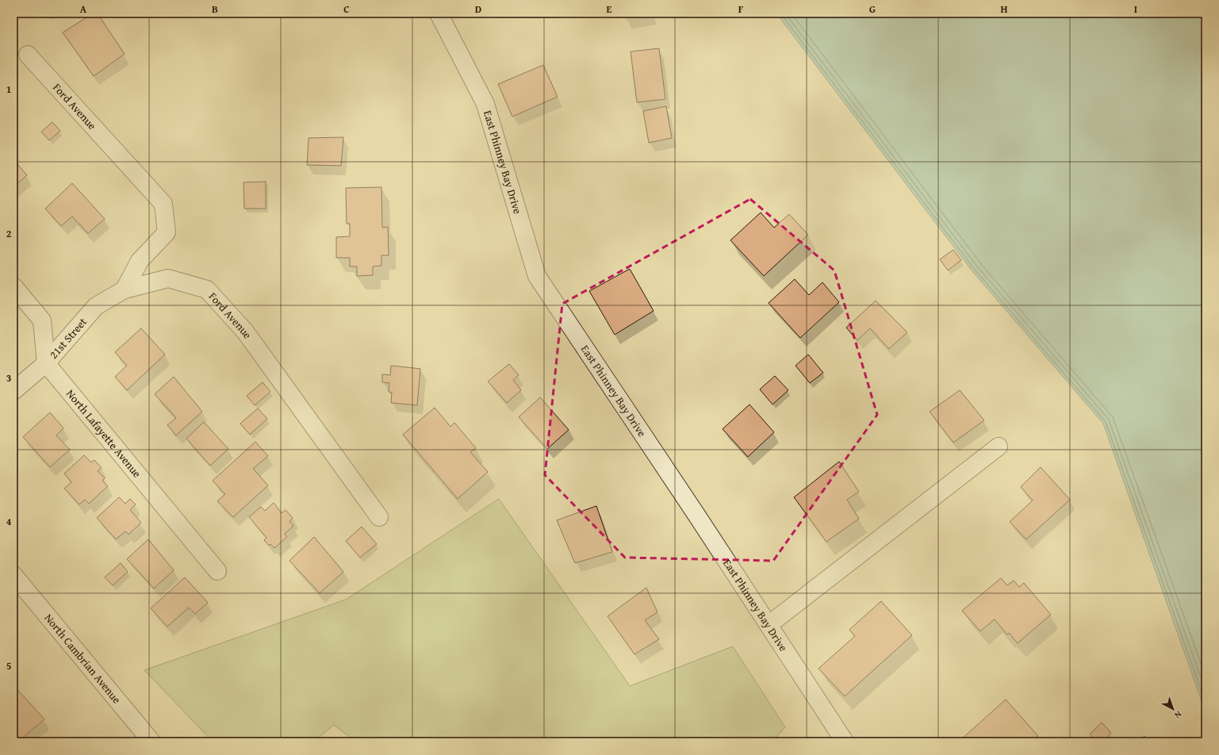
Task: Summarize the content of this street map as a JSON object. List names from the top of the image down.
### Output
{
  "streets": {
    "street": [
      "Ford Avenue",
      "East Phinney Bay Drive",
      "21st Street",
      "North Lafayette Avenue",
      "North Cambrian Avenue"
    ]
  },
  "crossings": [
    ["Ford Avenue", "21st Street"],
    ["21st Street", "North Lafayette Avenue"]
  ],
  "north": "bottom right",
  "grid": {
    "columns": [
      "A",
      "B",
      "C",
      "D",
      "E",
      "F",
      "G",
      "H",
      "I"
    ],
    "rows": [
      "1",
      "2",
      "3",
      "4",
      "5"
    ]
  }
}
